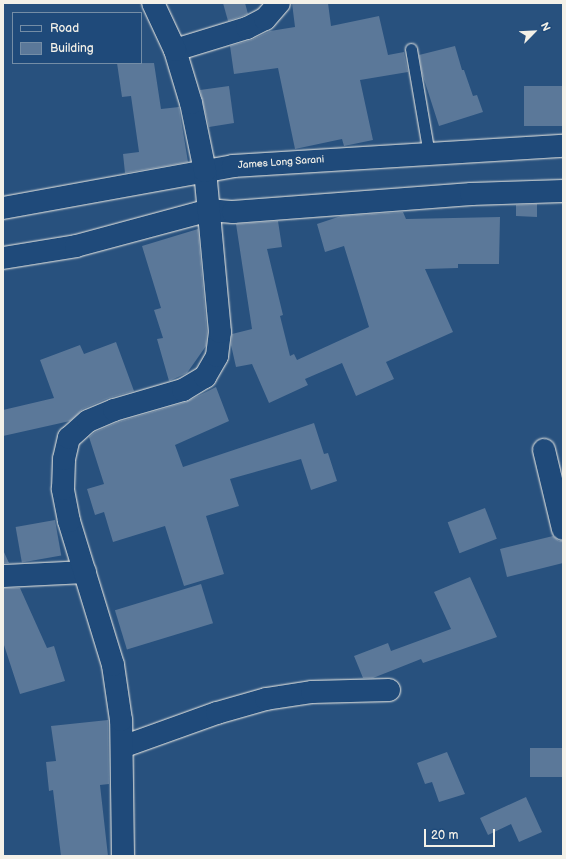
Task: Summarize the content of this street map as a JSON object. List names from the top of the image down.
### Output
{
  "streets": {
    "street": ["James Long Sarani"]
  },
  "legend": ["Road", "Building"],
  "scale_bar": "20 m",
  "north": "top right"
}
